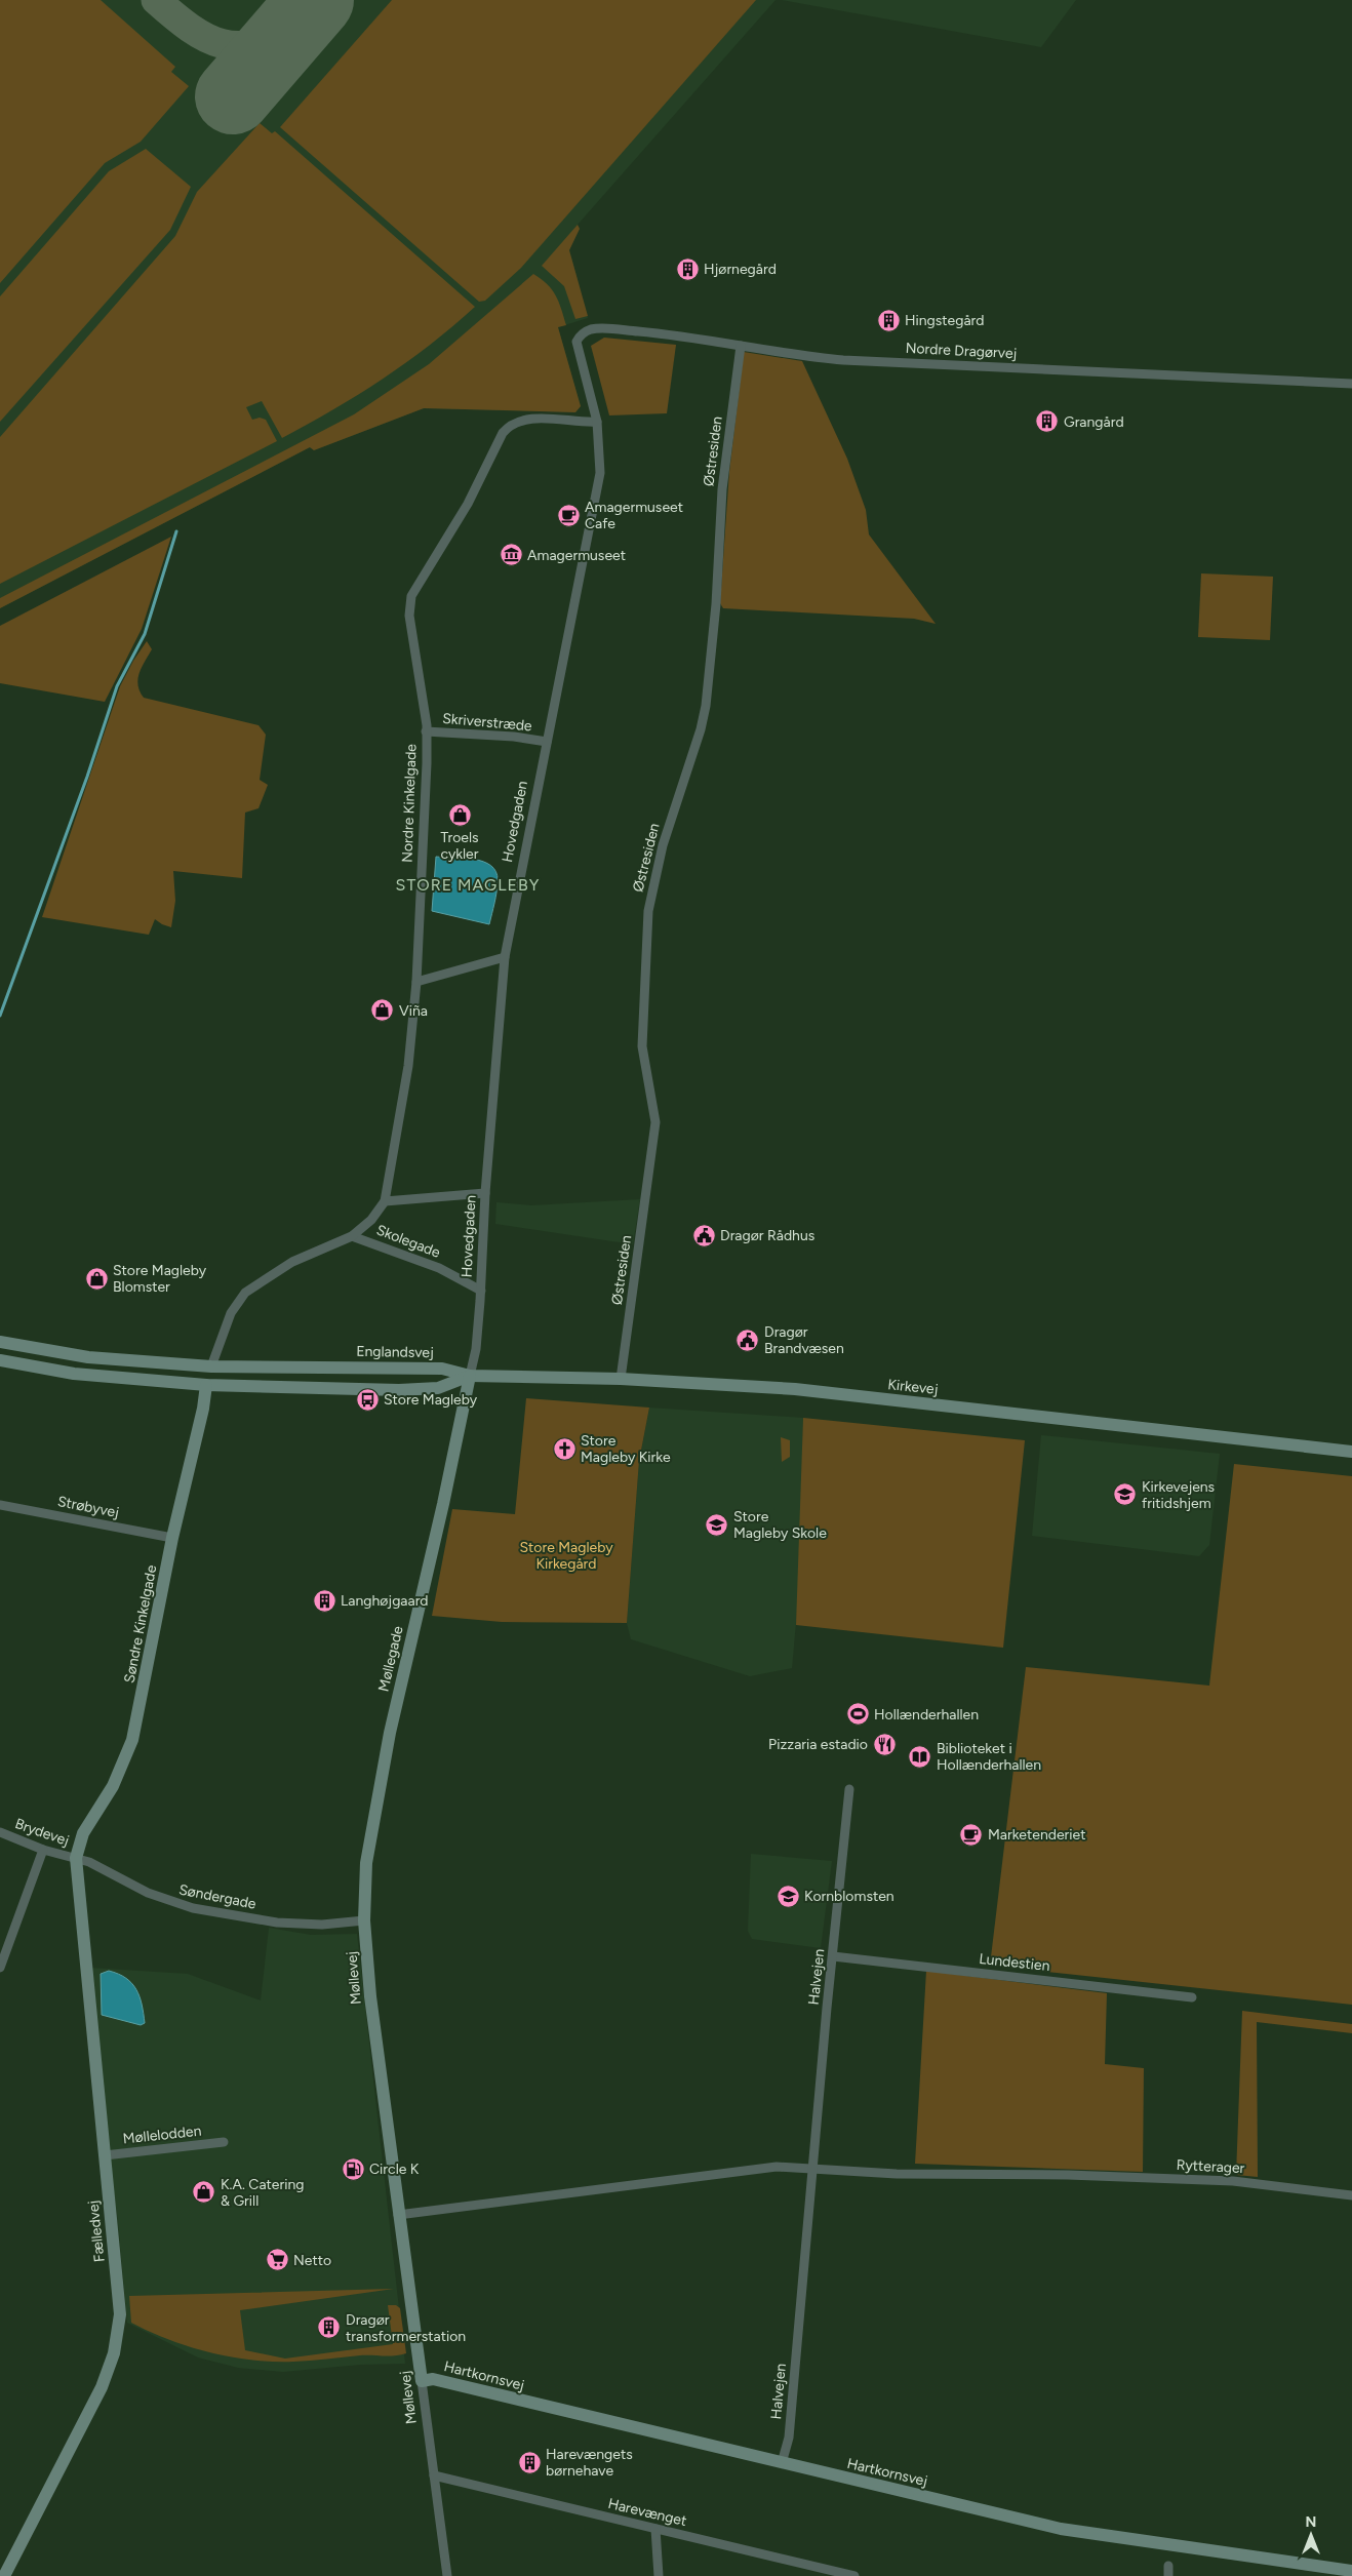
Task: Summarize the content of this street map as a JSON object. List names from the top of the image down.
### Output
{
  "streets": {
    "street": [
      "Nordre Dragørvej",
      "Østresiden",
      "Skriverstræde",
      "Nordre Kinkelgade",
      "Hovedgaden",
      "Skolegade",
      "Englandsvej",
      "Kirkevej",
      "Strøbyvej",
      "Søndre Kinkelgade",
      "Møllegade",
      "Brydevej",
      "Søndergade",
      "Lundestien",
      "Halvejen",
      "Møllevej",
      "Møllelodden",
      "Rytterager",
      "Fælledvej",
      "Hartkornsvej",
      "Harevænget"
    ]
  },
  "crossings": [
    ["Nordre Dragørvej", "Østresiden"],
    ["Nordre Dragørvej", "Hovedgaden"],
    ["Østresiden", "Kirkevej"],
    ["Skriverstræde", "Nordre Kinkelgade"],
    ["Skriverstræde", "Hovedgaden"],
    ["Nordre Kinkelgade", "Hovedgaden"],
    ["Nordre Kinkelgade", "Skolegade"],
    ["Nordre Kinkelgade", "Englandsvej"],
    ["Hovedgaden", "Skolegade"],
    ["Hovedgaden", "Englandsvej"],
    ["Hovedgaden", "Kirkevej"],
    ["Hovedgaden", "Møllegade"],
    ["Englandsvej", "Kirkevej"],
    ["Englandsvej", "Møllegade"],
    ["Kirkevej", "Møllegade"],
    ["Strøbyvej", "Søndre Kinkelgade"],
    ["Søndre Kinkelgade", "Brydevej"],
    ["Søndre Kinkelgade", "Søndergade"],
    ["Søndre Kinkelgade", "Fælledvej"],
    ["Møllegade", "Søndergade"],
    ["Møllegade", "Møllevej"],
    ["Brydevej", "Søndergade"],
    ["Brydevej", "Fælledvej"],
    ["Søndergade", "Møllevej"],
    ["Søndergade", "Fælledvej"],
    ["Lundestien", "Halvejen"],
    ["Halvejen", "Rytterager"],
    ["Halvejen", "Hartkornsvej"],
    ["Møllevej", "Hartkornsvej"],
    ["Møllevej", "Harevænget"],
    ["Møllelodden", "Fælledvej"]
  ],
  "districts": ["STORE MAGLEBY"],
  "parks": ["Store Magleby Kirkegård"],
  "places": {
    "building": [
      "Hjørnegård",
      "Hingstegård",
      "Grangård",
      "Langhøjgaard",
      "Dragør transformerstation",
      "Harevængets børnehave"
    ],
    "cafe": ["Amagermuseet Cafe", "Marketenderiet"],
    "museum": ["Amagermuseet"],
    "shop": [
      "Troels cykler",
      "Viña",
      "Store Magleby Blomster",
      "K.A. Catering & Grill"
    ],
    "public building": ["Dragør Rådhus", "Dragør Brandvæsen"],
    "bus stop": ["Store Magleby"],
    "church": ["Store Magleby Kirke"],
    "school or university": ["Kirkevejens fritidshjem", "Store Magleby Skole", "Kornblomsten"],
    "sports": ["Hollænderhallen"],
    "restaurant": ["Pizzaria estadio"],
    "library": ["Biblioteket i Hollænderhallen"],
    "fuel station": ["Circle K"],
    "supermarket": ["Netto"]
  },
  "north": "top"
}
